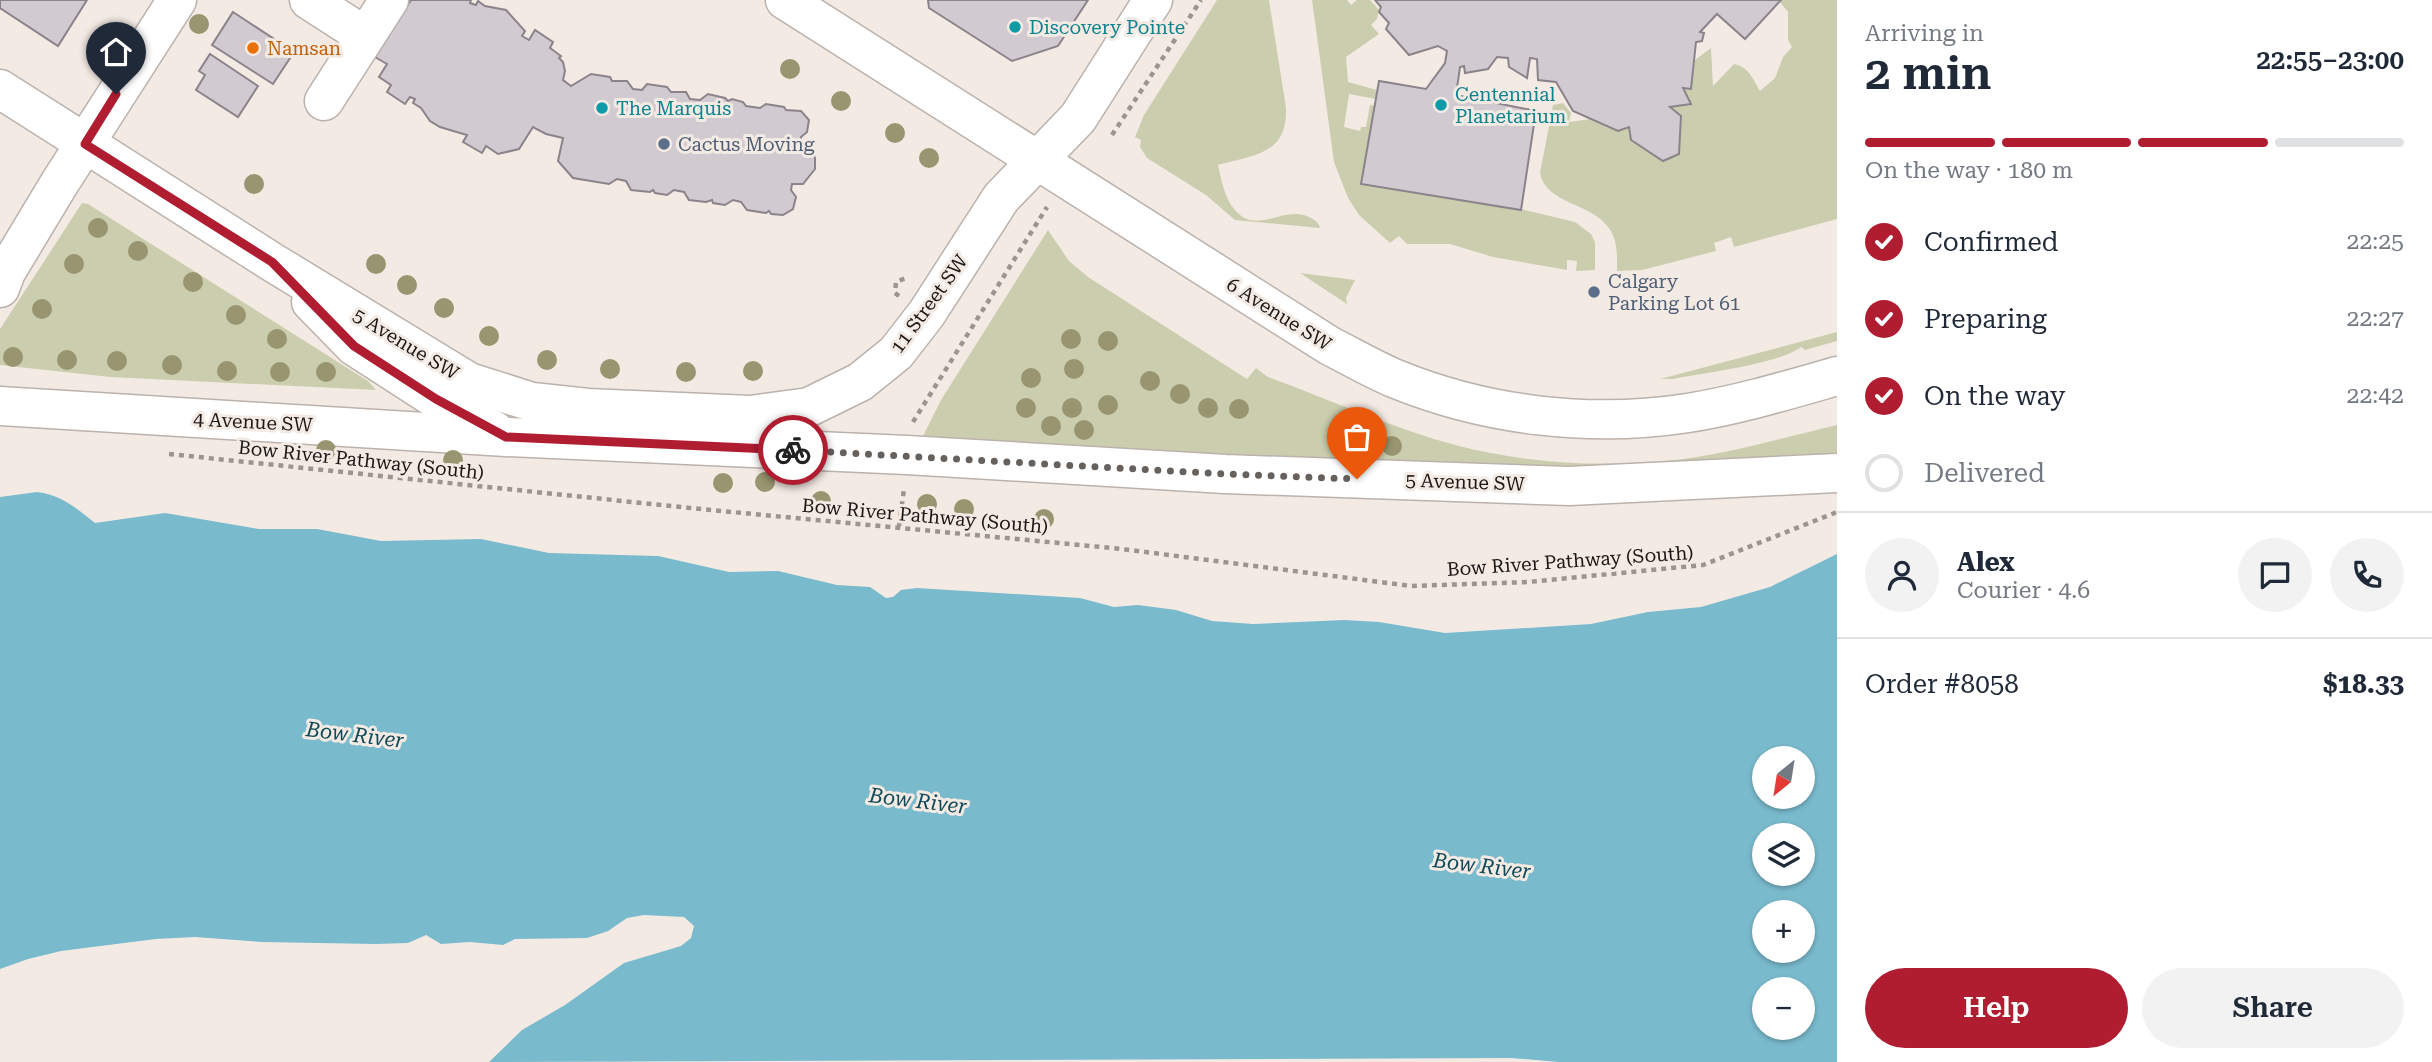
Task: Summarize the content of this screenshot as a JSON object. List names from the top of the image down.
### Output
{
  "streets": {
    "street": [
      "11 Street SW",
      "6 Avenue SW",
      "5 Avenue SW",
      "4 Avenue SW"
    ],
    "path": ["Bow River Pathway (South)"]
  },
  "crossings": [
    ["11 Street SW", "6 Avenue SW"],
    ["11 Street SW", "5 Avenue SW"],
    ["5 Avenue SW", "4 Avenue SW"]
  ],
  "water": ["Bow River"],
  "places": [
    "Discovery Pointe",
    "Namsan",
    "Centennial Planetarium",
    "The Marquis",
    "Cactus Moving",
    "Calgary Parking Lot 61"
  ],
  "north": "bottom left",
  "page": {
    "heading": ["2 min", "Arriving in", "22:55–23:00"],
    "panel": [
      "Alex",
      "Courier · 4.6",
      "Order #8058",
      "$18.33"
    ],
    "bar": "On the way · 180 m",
    "list": [
      ["Confirmed", "22:25"],
      ["Preparing", "22:27"],
      ["On the way", "22:42"],
      "Delivered"
    ],
    "map_buttons": ["+", "−"],
    "buttons": ["Help", "Share"]
  }
}
